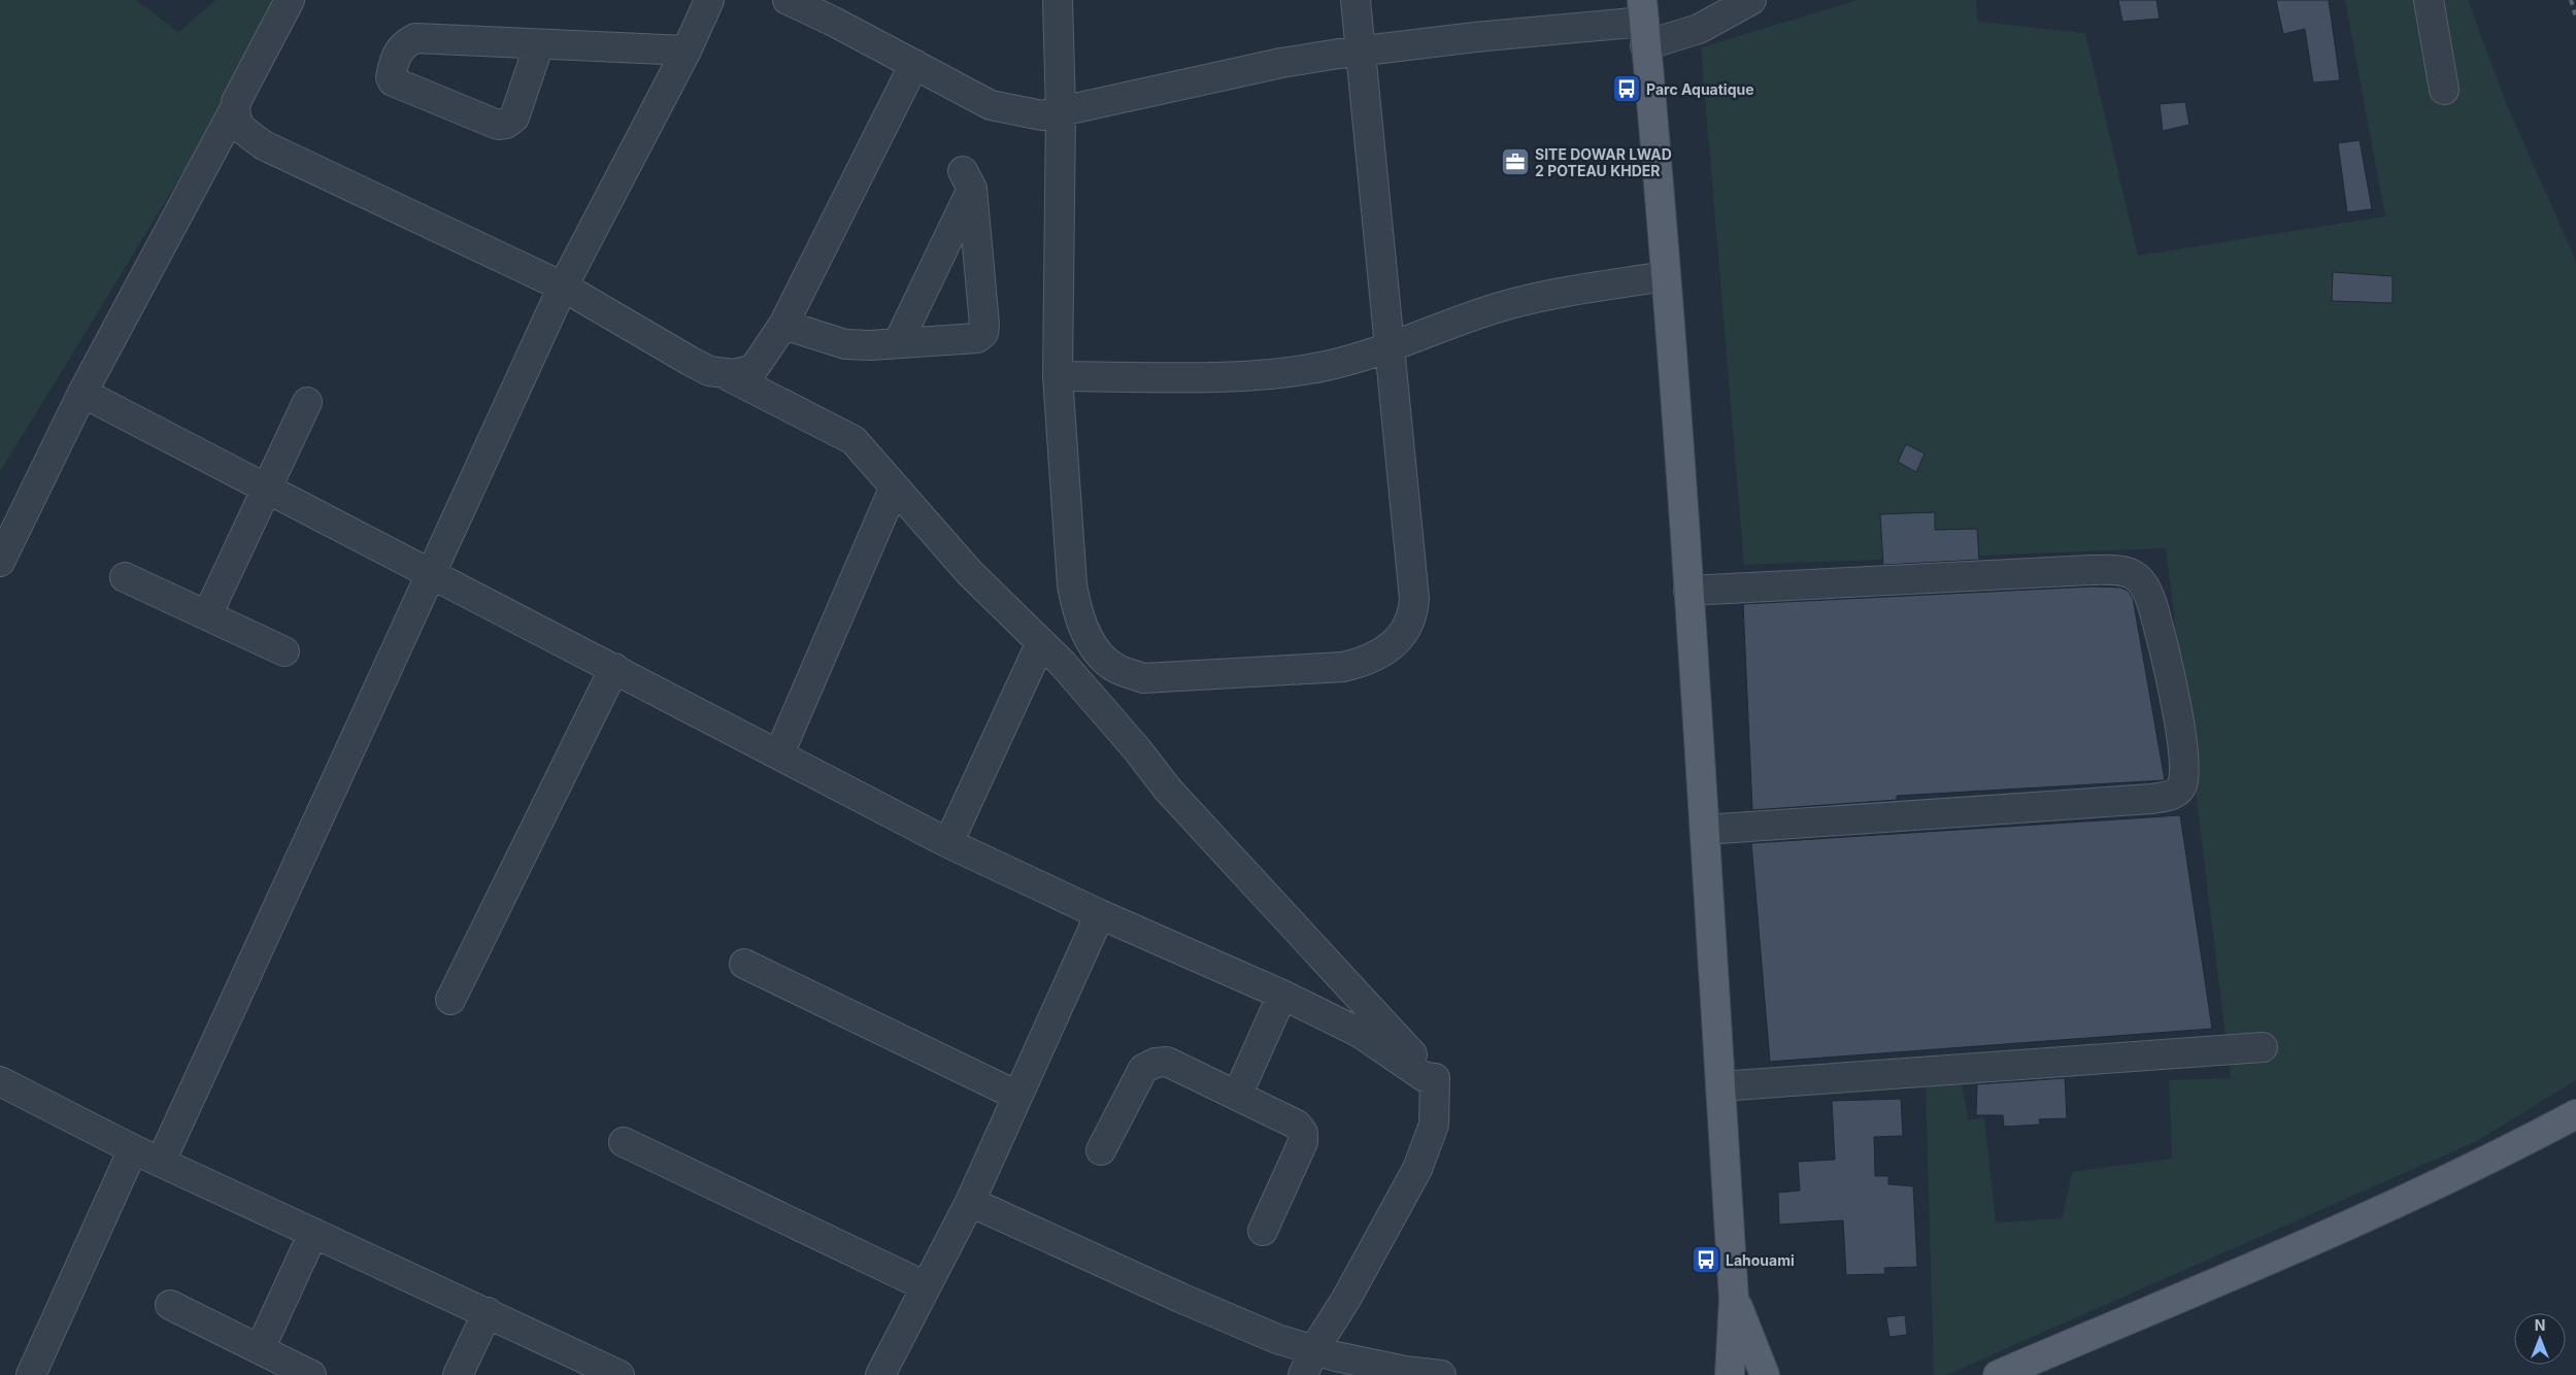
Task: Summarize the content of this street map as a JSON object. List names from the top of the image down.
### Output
{
  "places": {
    "bus stop": ["Parc Aquatique", "Lahouami"],
    "office": ["SITE DOWAR LWAD 2 POTEAU KHDER"]
  },
  "north": "top"
}
